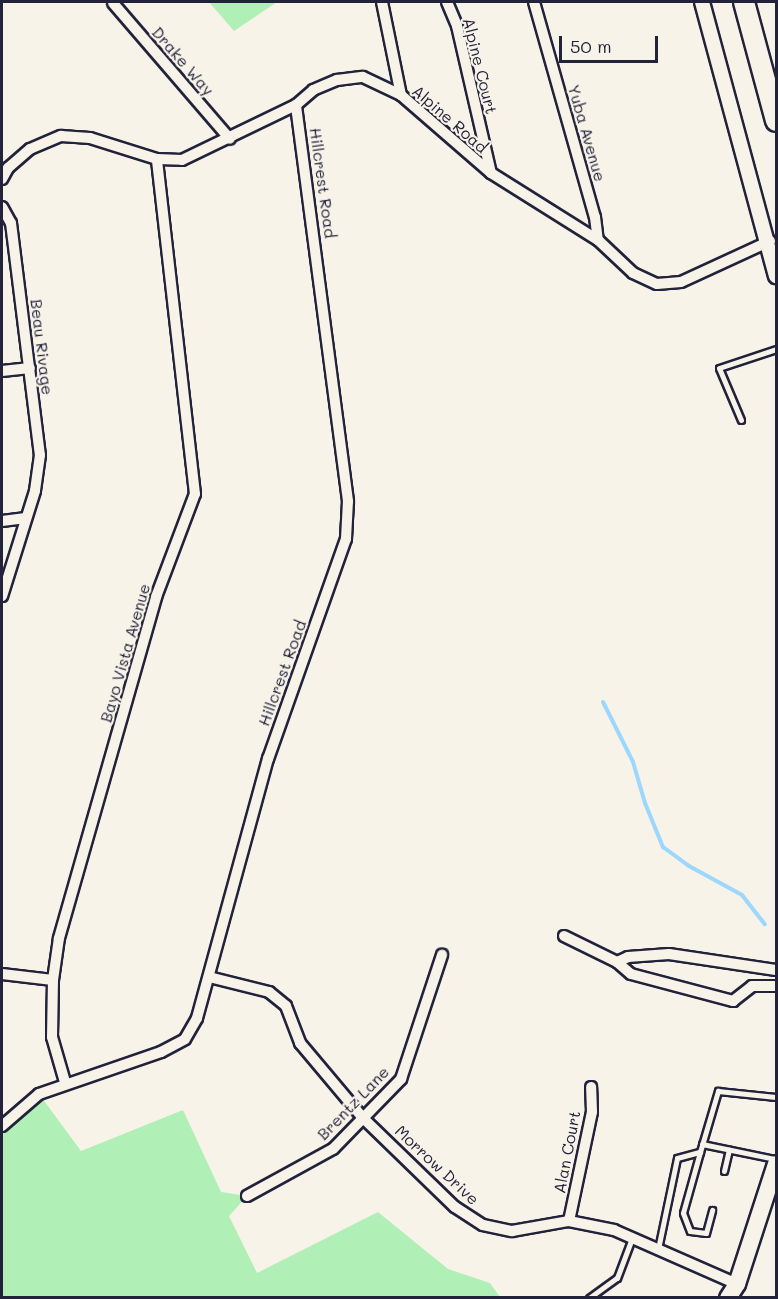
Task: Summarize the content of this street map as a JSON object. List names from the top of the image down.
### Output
{
  "streets": {
    "street": [
      "Drake Way",
      "Alpine Court",
      "Alpine Road",
      "Yuba Avenue",
      "Hillcrest Road",
      "Beau Rivage",
      "Bayo Vista Avenue",
      "Brentz Lane",
      "Alan Court",
      "Morrow Drive"
    ]
  },
  "crossings": [
    ["Drake Way", "Alpine Road"],
    ["Alpine Court", "Alpine Road"],
    ["Alpine Road", "Yuba Avenue"],
    ["Alpine Road", "Hillcrest Road"],
    ["Alpine Road", "Bayo Vista Avenue"],
    ["Hillcrest Road", "Bayo Vista Avenue"],
    ["Hillcrest Road", "Morrow Drive"],
    ["Brentz Lane", "Morrow Drive"],
    ["Alan Court", "Morrow Drive"]
  ],
  "scale_bar": "50 m"
}
